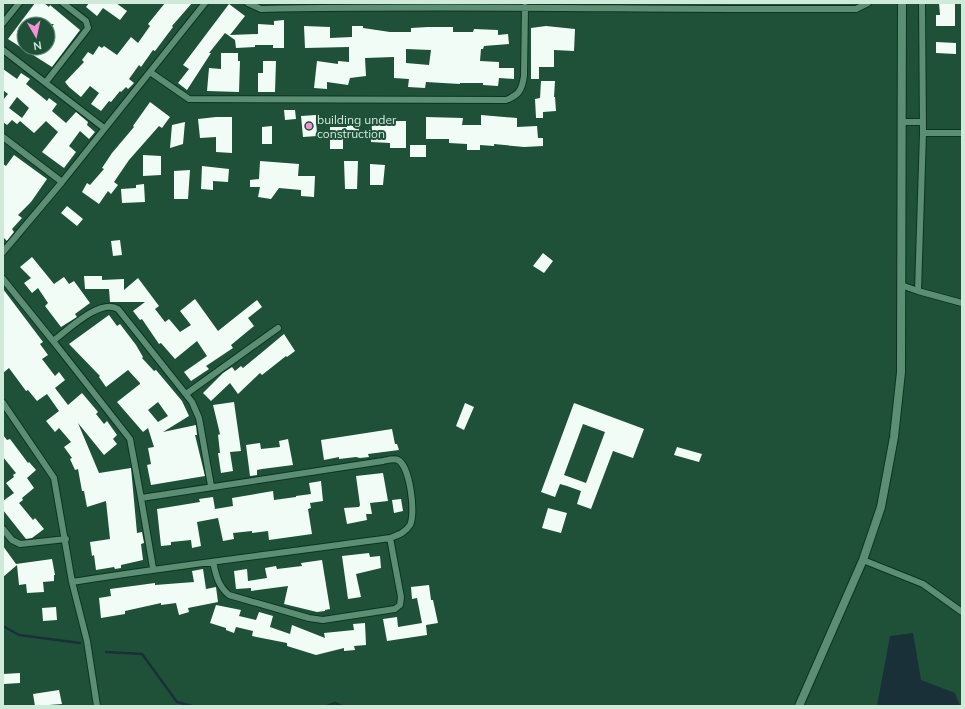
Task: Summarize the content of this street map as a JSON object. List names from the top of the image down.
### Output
{
  "places": ["building under construction"],
  "north": "bottom"
}
